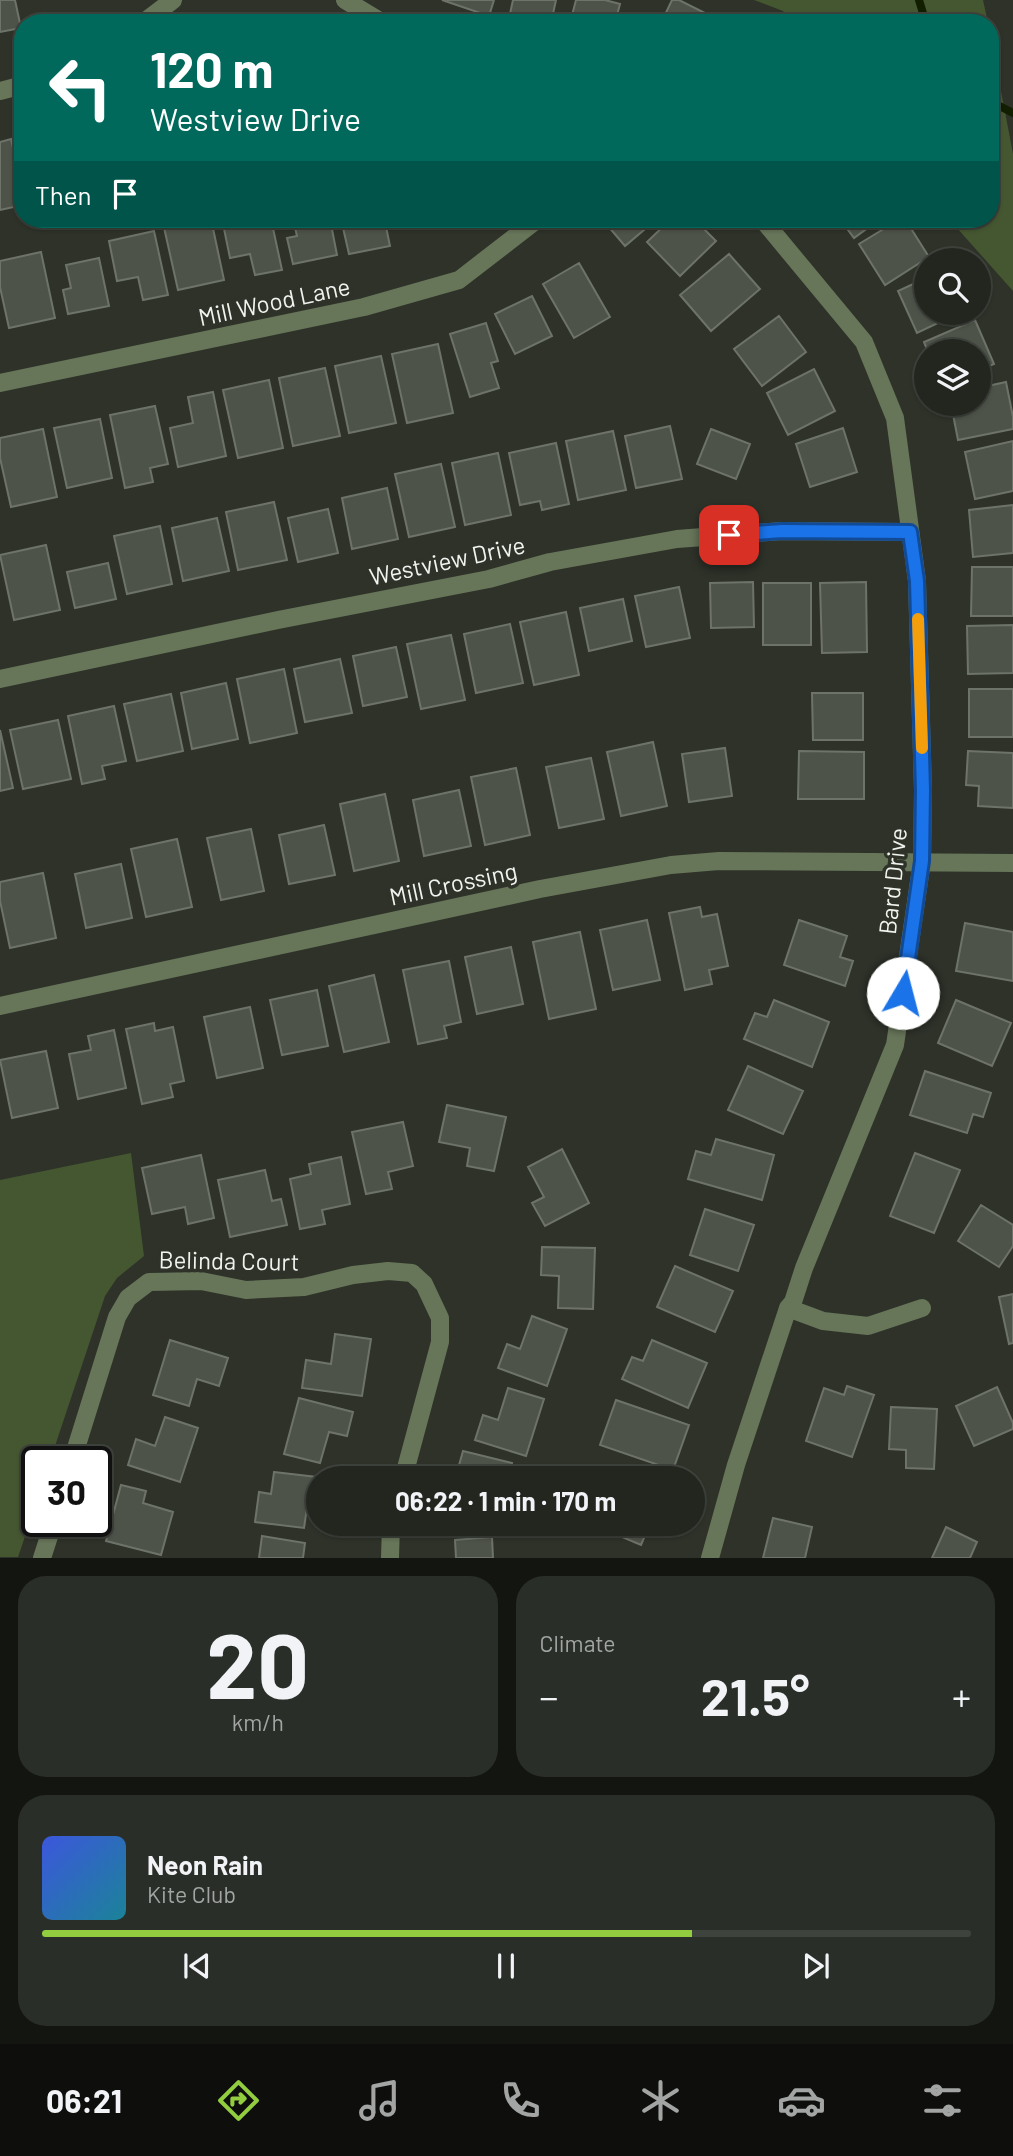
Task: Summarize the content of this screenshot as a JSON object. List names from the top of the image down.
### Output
{
  "streets": {
    "street": [
      "Mill Wood Lane",
      "Westview Drive",
      "Bard Drive",
      "Mill Crossing",
      "Belinda Court"
    ]
  },
  "crossings": [
    ["Westview Drive", "Bard Drive"],
    ["Bard Drive", "Mill Crossing"]
  ],
  "page": {
    "turn": ["120 m", "Westview Drive"],
    "then": "Then",
    "limit": "30",
    "trip": "06:22 · 1 min · 170 m",
    "tile": [
      ["20", "km/h"],
      "Climate"
    ],
    "heat": ["−", "21.5°", "+"],
    "song": ["Neon Rain", "Kite Club"],
    "tabs": "06:21"
  }
}
